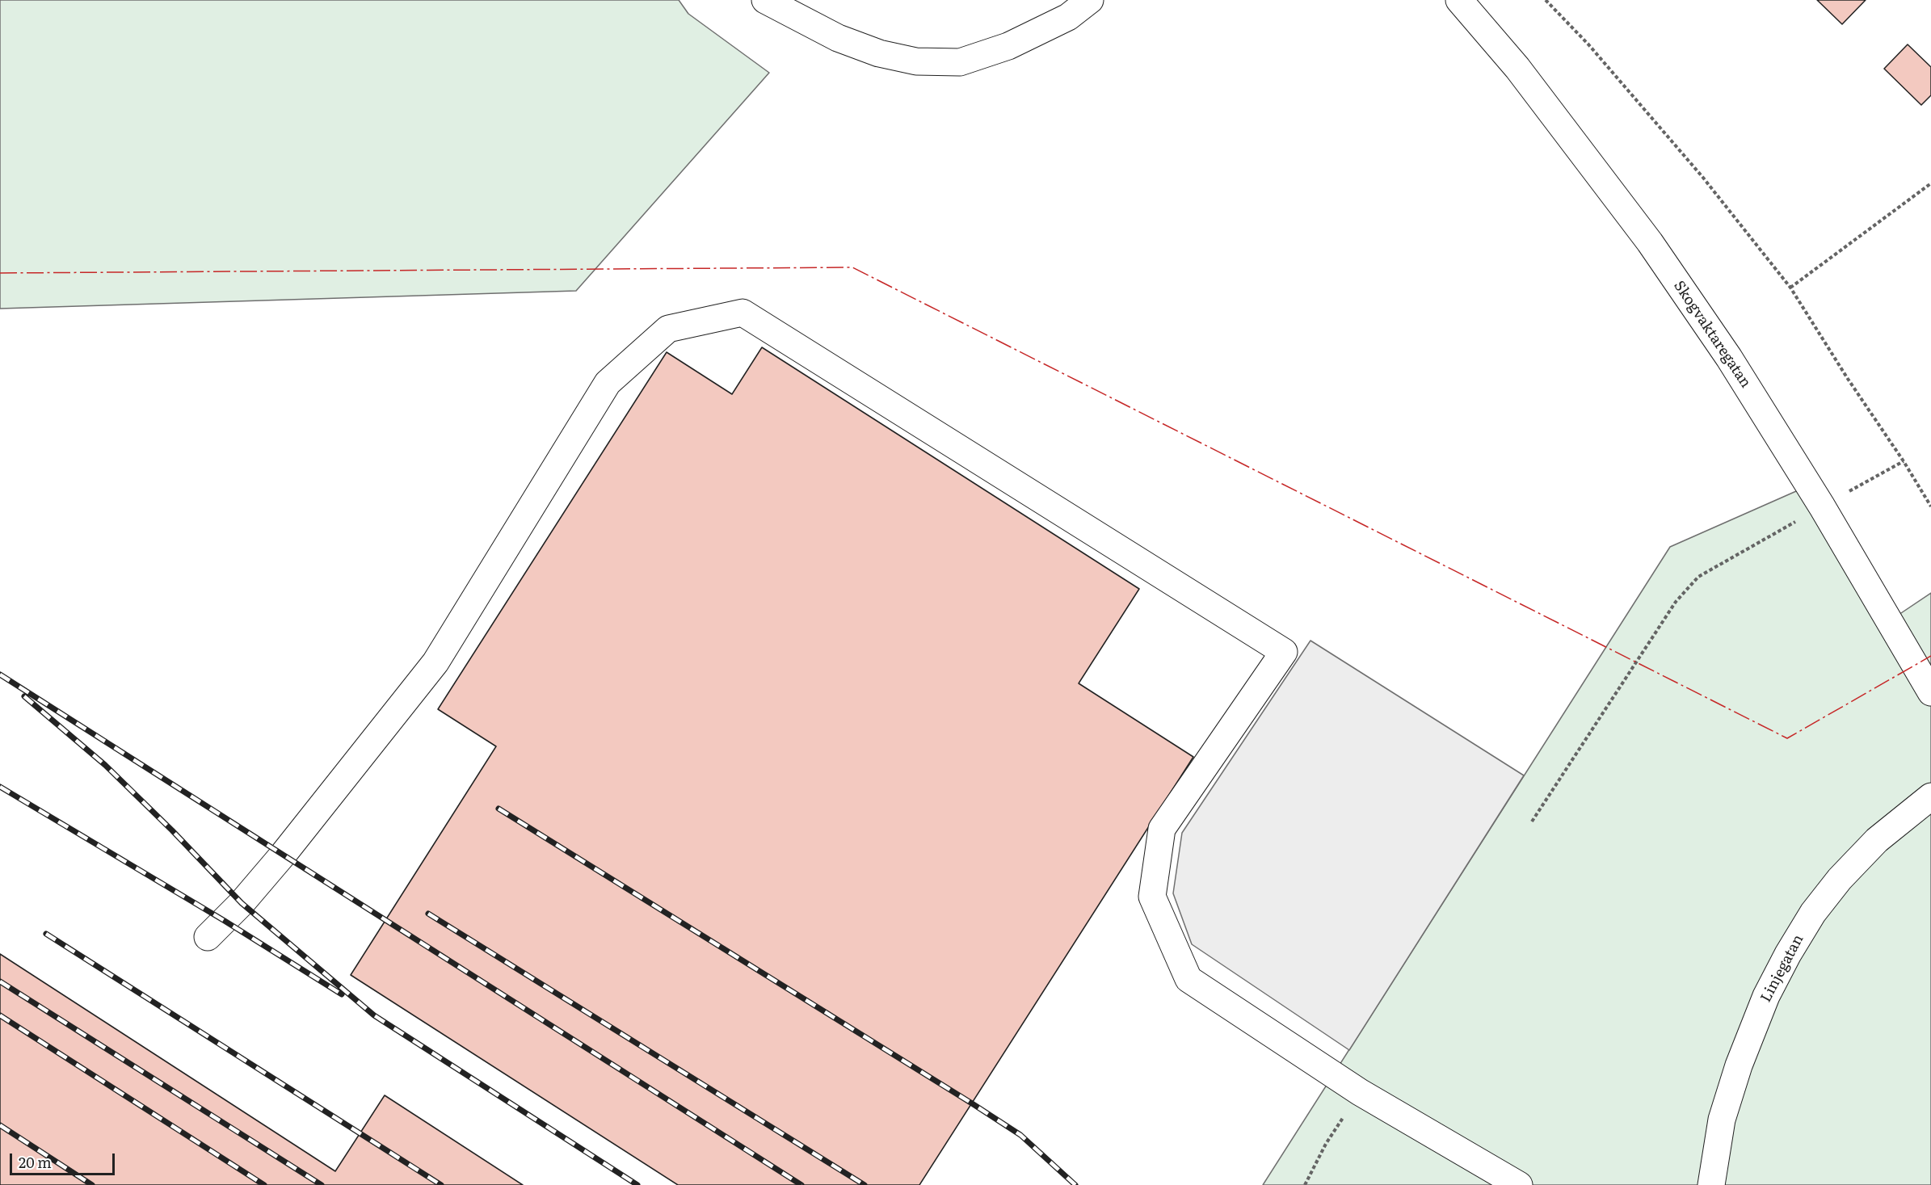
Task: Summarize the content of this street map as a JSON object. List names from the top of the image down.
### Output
{
  "streets": {
    "street": ["Skogvaktaregatan", "Linjegatan"]
  },
  "scale_bar": "20 m"
}
